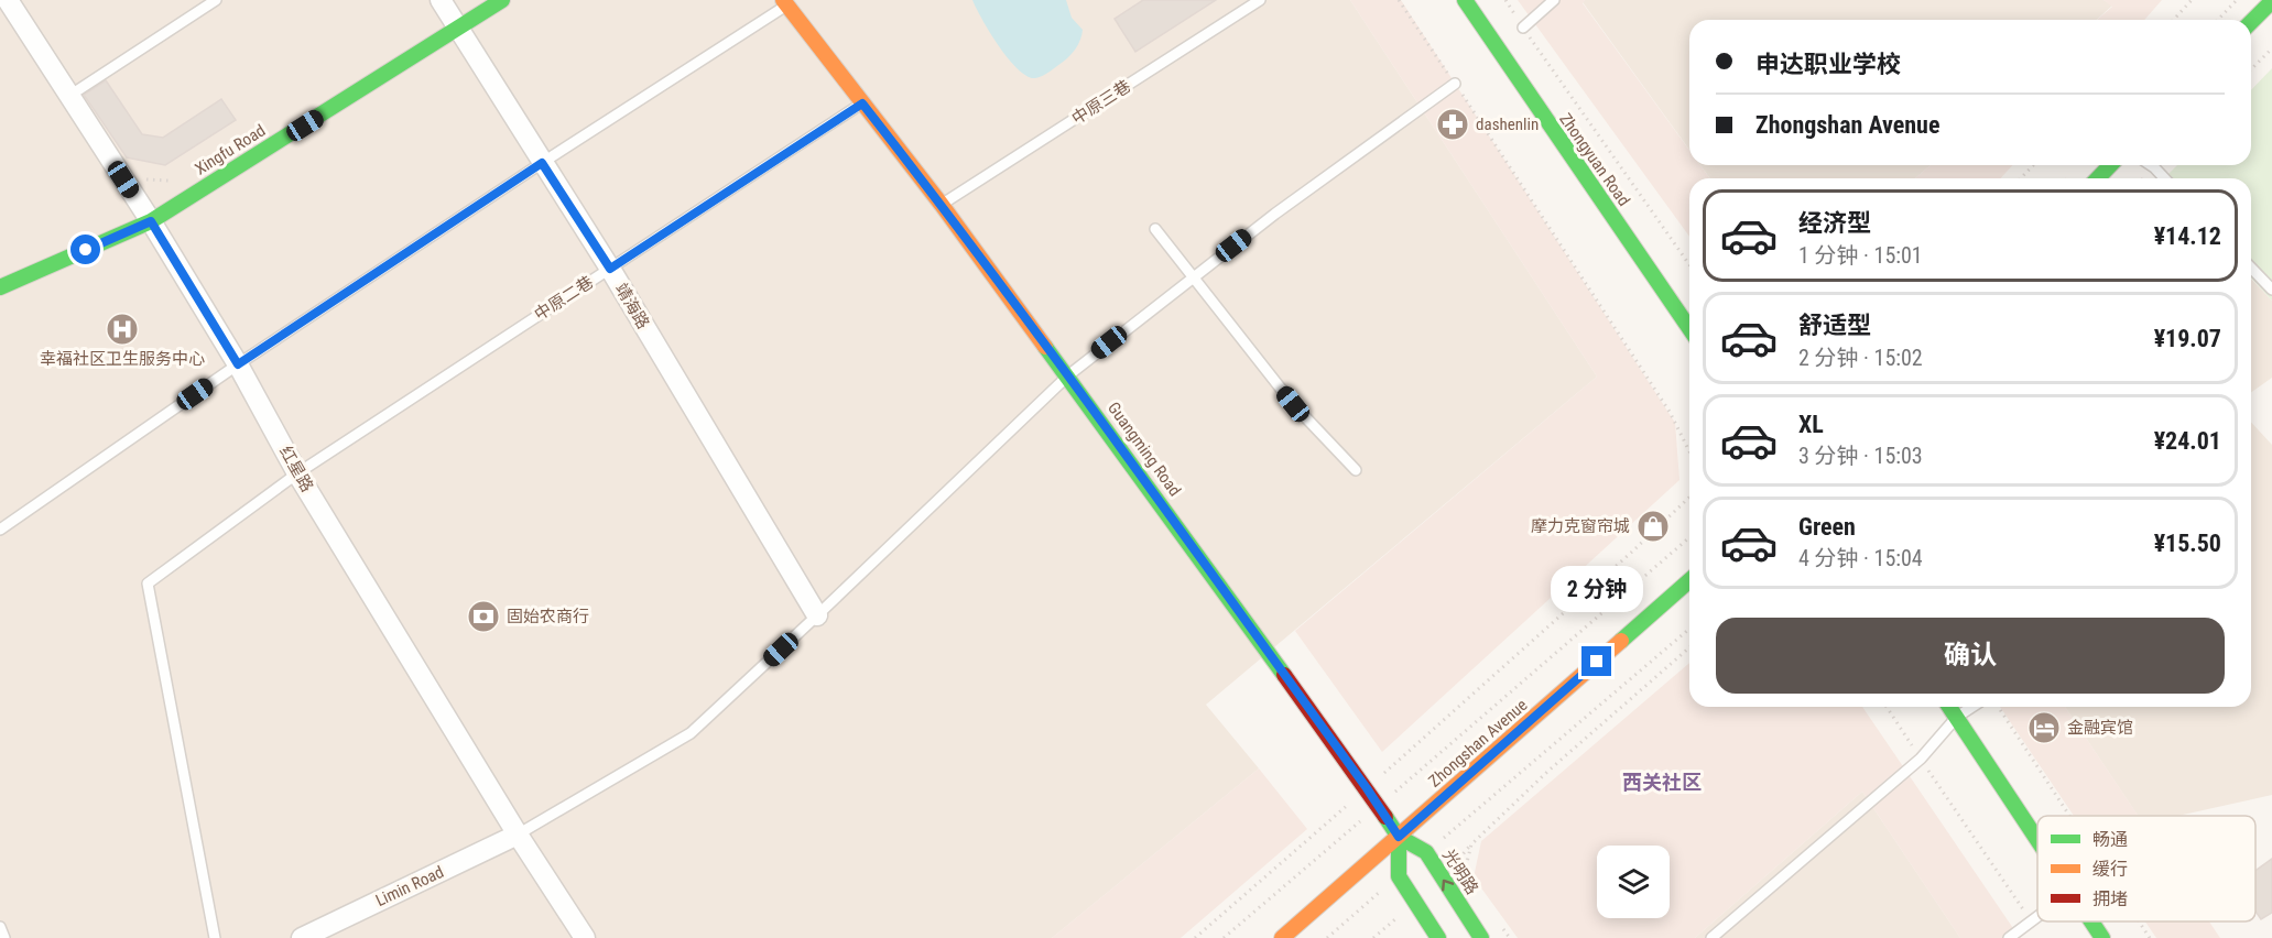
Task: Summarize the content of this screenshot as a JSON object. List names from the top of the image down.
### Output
{
  "streets": {
    "street": [
      "Xingfu Road",
      "Zhongyuan Road",
      "靖海路",
      "Guangming Road",
      "红星路",
      "Zhongshan Avenue",
      "光明路",
      "Limin Road"
    ],
    "lane": ["中原三巷", "中原二巷"]
  },
  "crossings": [
    ["中原三巷", "Guangming Road"],
    ["Xingfu Road", "靖海路"],
    ["Xingfu Road", "红星路"],
    ["中原二巷", "靖海路"],
    ["中原二巷", "Guangming Road"],
    ["中原二巷", "红星路"],
    ["Guangming Road", "Zhongshan Avenue"],
    ["Guangming Road", "光明路"],
    ["红星路", "Limin Road"],
    ["Zhongshan Avenue", "光明路"]
  ],
  "districts": ["西关社区"],
  "places": {
    "pharmacy": ["dashenlin"],
    "hospital": ["幸福社区卫生服务中心"],
    "shop": ["摩力克窗帘城"],
    "bank": ["固始农商行"],
    "hotel": ["金融宾馆"]
  },
  "legend": ["畅通", "缓行", "拥堵"],
  "page": {
    "banner": ["申达职业学校", "Zhongshan Avenue"],
    "list": [
      {
        "name": "经济型",
        "note": "1 分钟 · 15:01",
        "value": "¥14.12"
      },
      {
        "name": "舒适型",
        "note": "2 分钟 · 15:02",
        "value": "¥19.07"
      },
      {
        "name": "XL",
        "note": "3 分钟 · 15:03",
        "value": "¥24.01"
      },
      {
        "name": "Green",
        "note": "4 分钟 · 15:04",
        "value": "¥15.50"
      }
    ],
    "bubble": "2 分钟",
    "buttons": "确认"
  }
}
